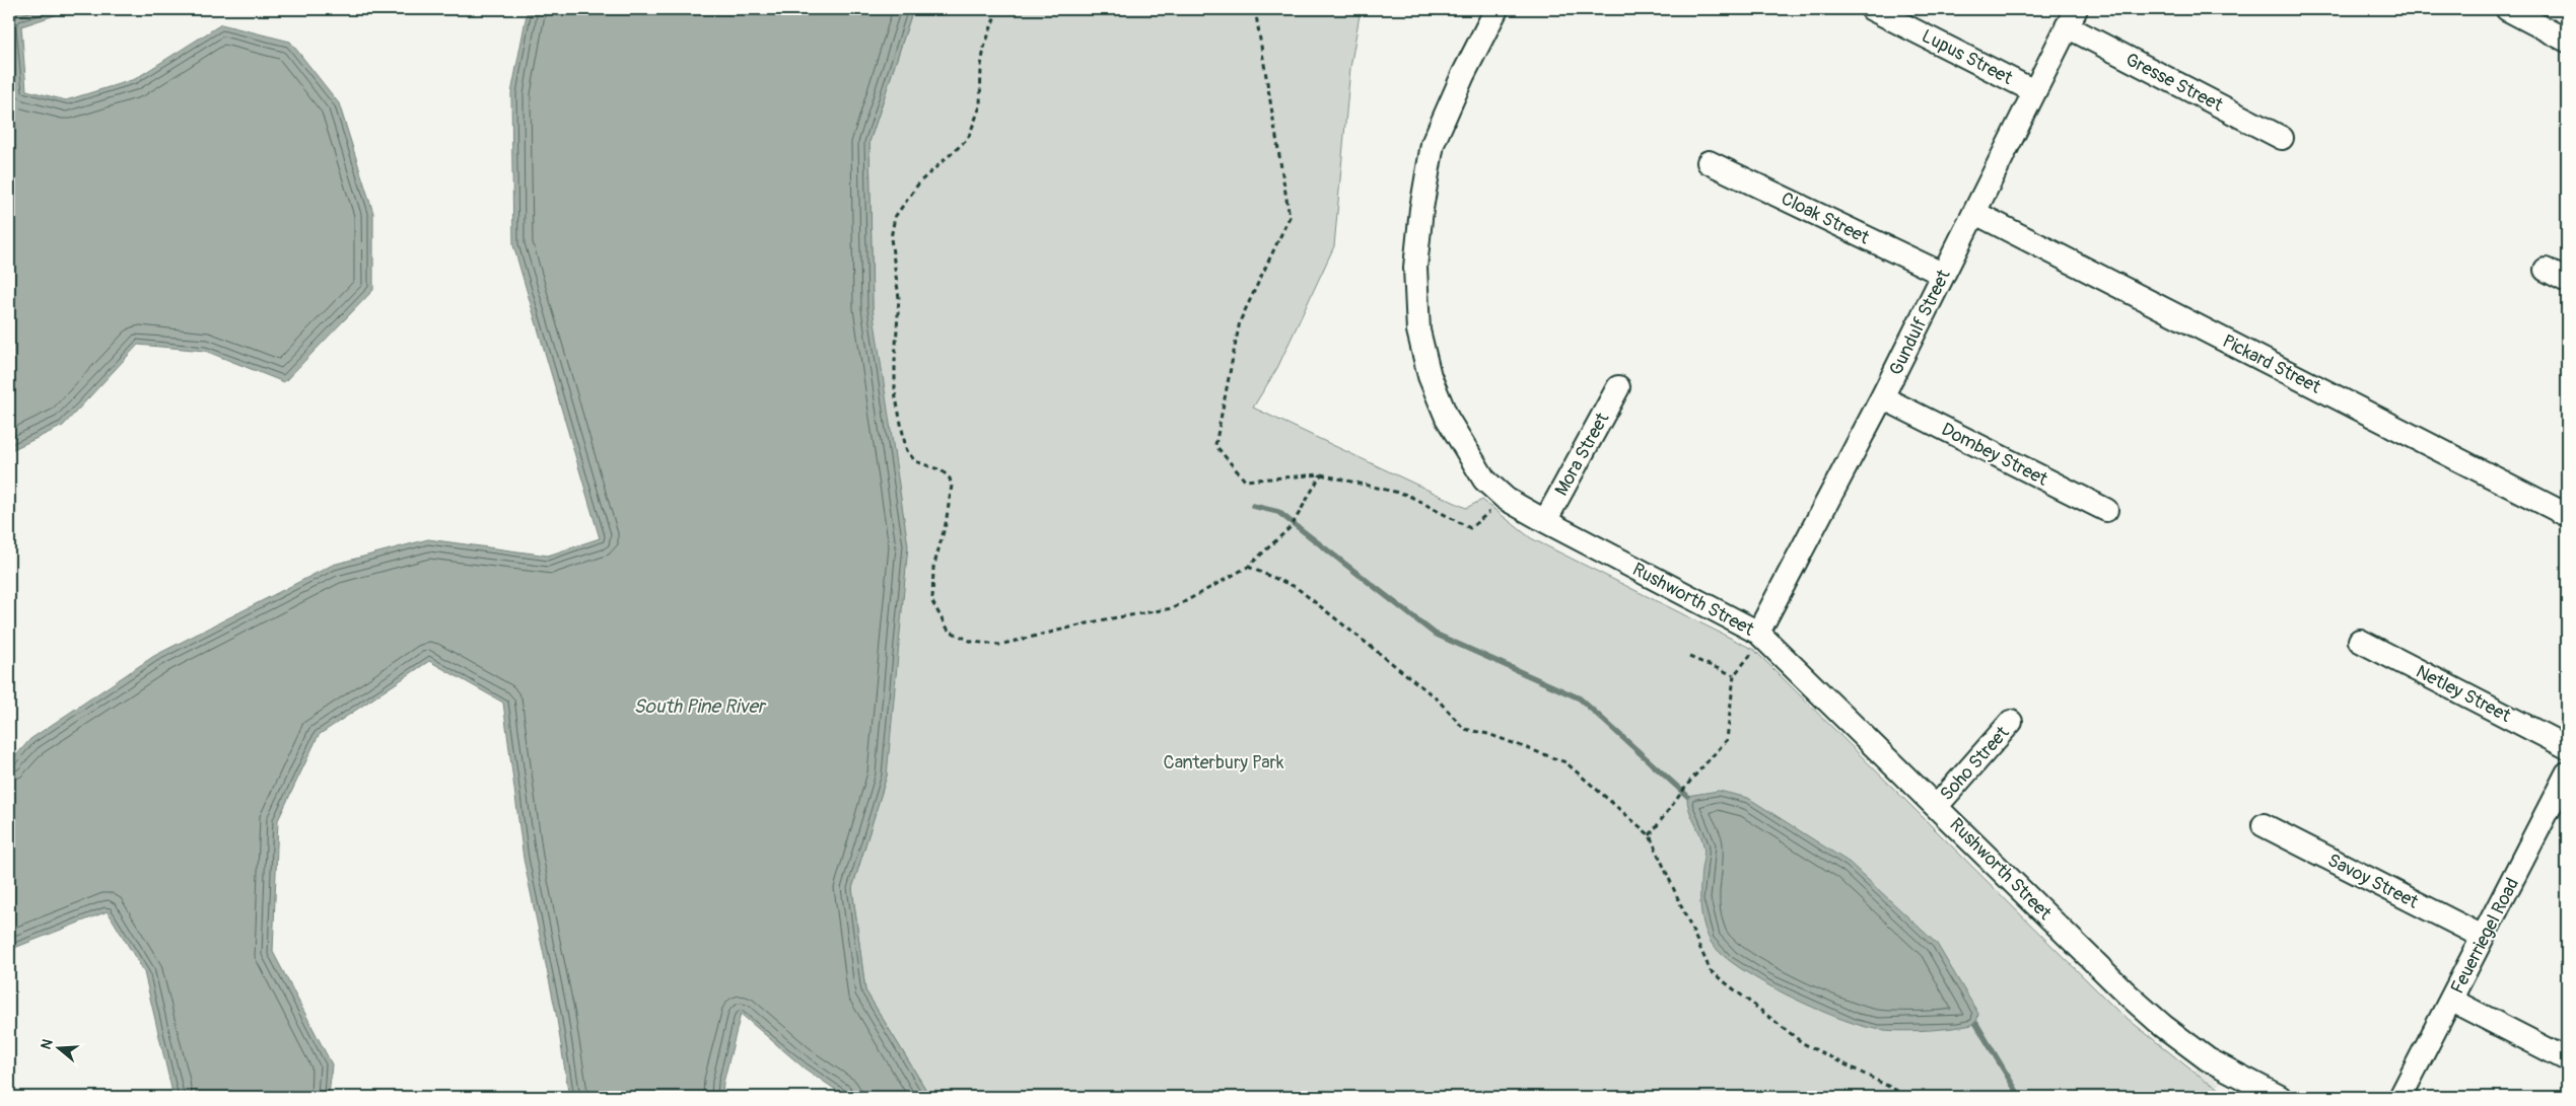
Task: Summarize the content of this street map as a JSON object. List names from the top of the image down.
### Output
{
  "streets": {
    "street": [
      "Lupus Street",
      "Gresse Street",
      "Cloak Street",
      "Gundulf Street",
      "Pickard Street",
      "Mora Street",
      "Dombey Street",
      "Rushworth Street",
      "Netley Street",
      "Soho Street",
      "Savoy Street",
      "Feuerriegel Road"
    ]
  },
  "crossings": [
    ["Lupus Street", "Gundulf Street"],
    ["Gresse Street", "Gundulf Street"],
    ["Cloak Street", "Gundulf Street"],
    ["Gundulf Street", "Pickard Street"],
    ["Gundulf Street", "Dombey Street"],
    ["Gundulf Street", "Rushworth Street"],
    ["Mora Street", "Rushworth Street"],
    ["Rushworth Street", "Soho Street"],
    ["Savoy Street", "Feuerriegel Road"]
  ],
  "water": ["South Pine River"],
  "parks": ["Canterbury Park"],
  "north": "left"
}
